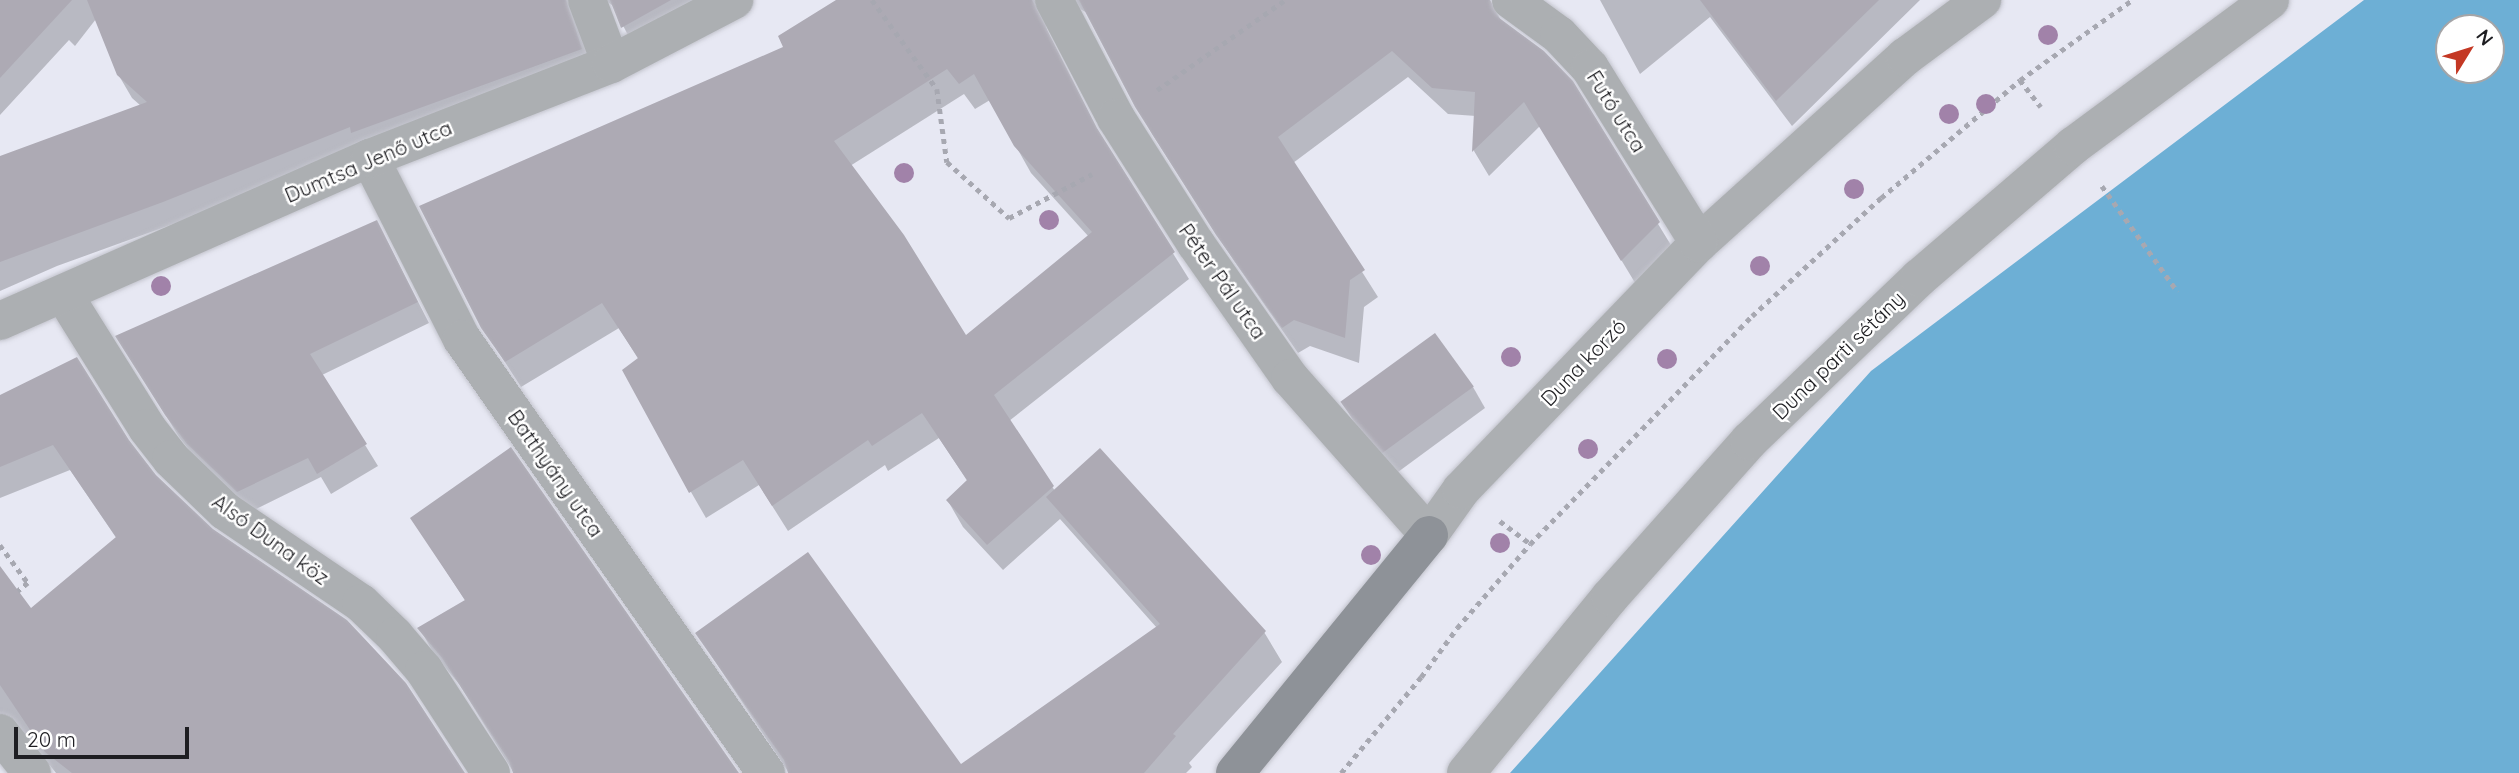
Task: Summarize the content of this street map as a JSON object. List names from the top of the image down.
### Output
{
  "streets": {
    "street": [
      "Futó utca",
      "Dumtsa Jenő utca",
      "Péter Pál utca",
      "Duna parti sétány",
      "Duna korzó",
      "Batthyány utca",
      "Alsó Duna köz"
    ]
  },
  "crossings": [
    ["Futó utca", "Duna korzó"],
    ["Dumtsa Jenő utca", "Batthyány utca"],
    ["Dumtsa Jenő utca", "Alsó Duna köz"],
    ["Péter Pál utca", "Duna korzó"]
  ],
  "scale_bar": "20 m",
  "north": "top right"
}
